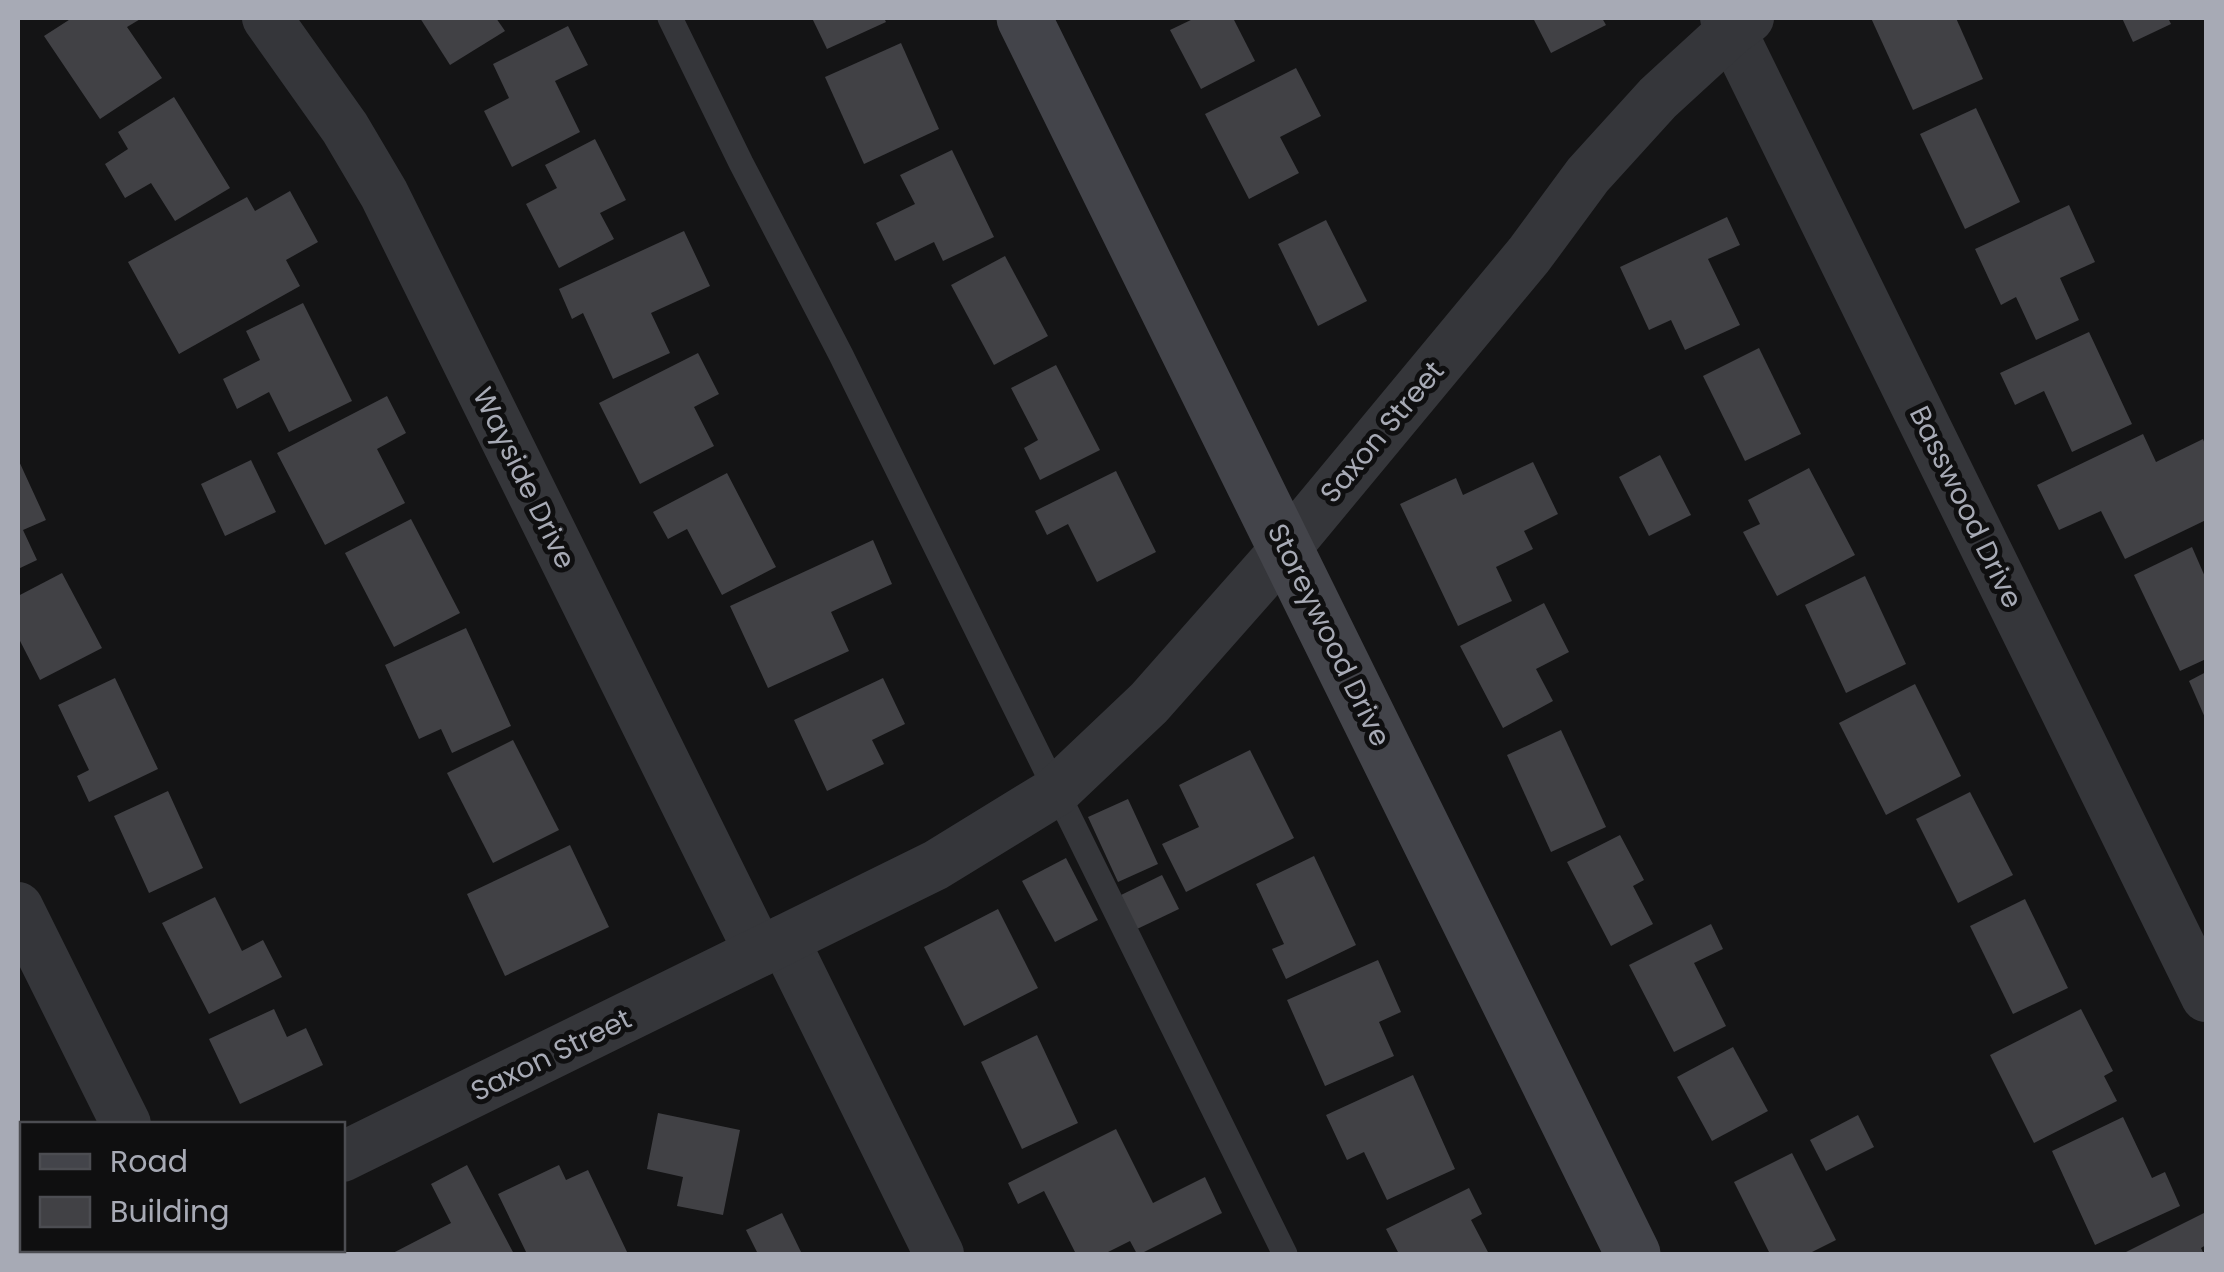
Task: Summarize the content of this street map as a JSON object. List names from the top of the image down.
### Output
{
  "streets": {
    "street": [
      "Saxon Street",
      "Wayside Drive",
      "Basswood Drive",
      "Storeywood Drive"
    ]
  },
  "crossings": [
    ["Saxon Street", "Wayside Drive"],
    ["Saxon Street", "Basswood Drive"],
    ["Saxon Street", "Storeywood Drive"]
  ],
  "legend": ["Road", "Building"]
}
